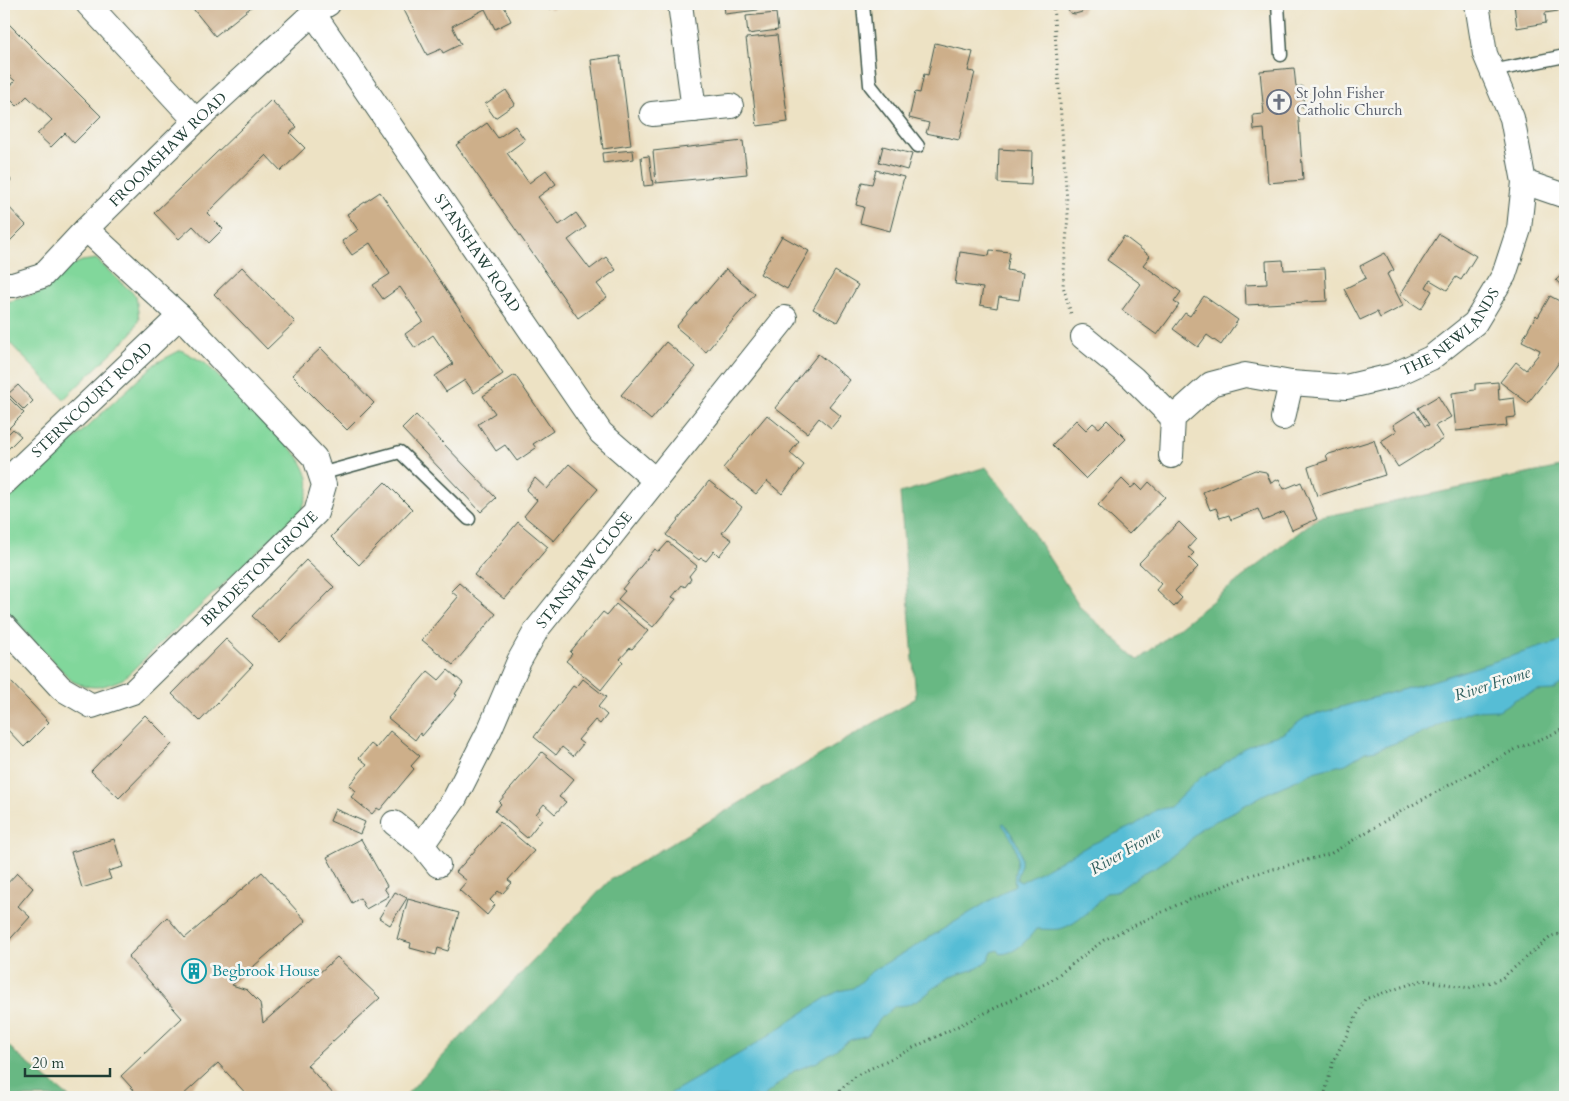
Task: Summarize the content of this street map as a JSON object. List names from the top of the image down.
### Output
{
  "streets": {
    "street": [
      "FROOMSHAW ROAD",
      "STANSHAW ROAD",
      "THE NEWLANDS",
      "STERNCOURT ROAD",
      "BRADESTON GROVE",
      "STANSHAW CLOSE"
    ]
  },
  "crossings": [
    ["FROOMSHAW ROAD", "STANSHAW ROAD"],
    ["FROOMSHAW ROAD", "BRADESTON GROVE"],
    ["STANSHAW ROAD", "STANSHAW CLOSE"],
    ["STERNCOURT ROAD", "BRADESTON GROVE"]
  ],
  "water": ["River Frome"],
  "places": {
    "church": ["St John Fisher Catholic Church"],
    "building": ["Begbrook House"]
  },
  "scale_bar": "20 m"
}
